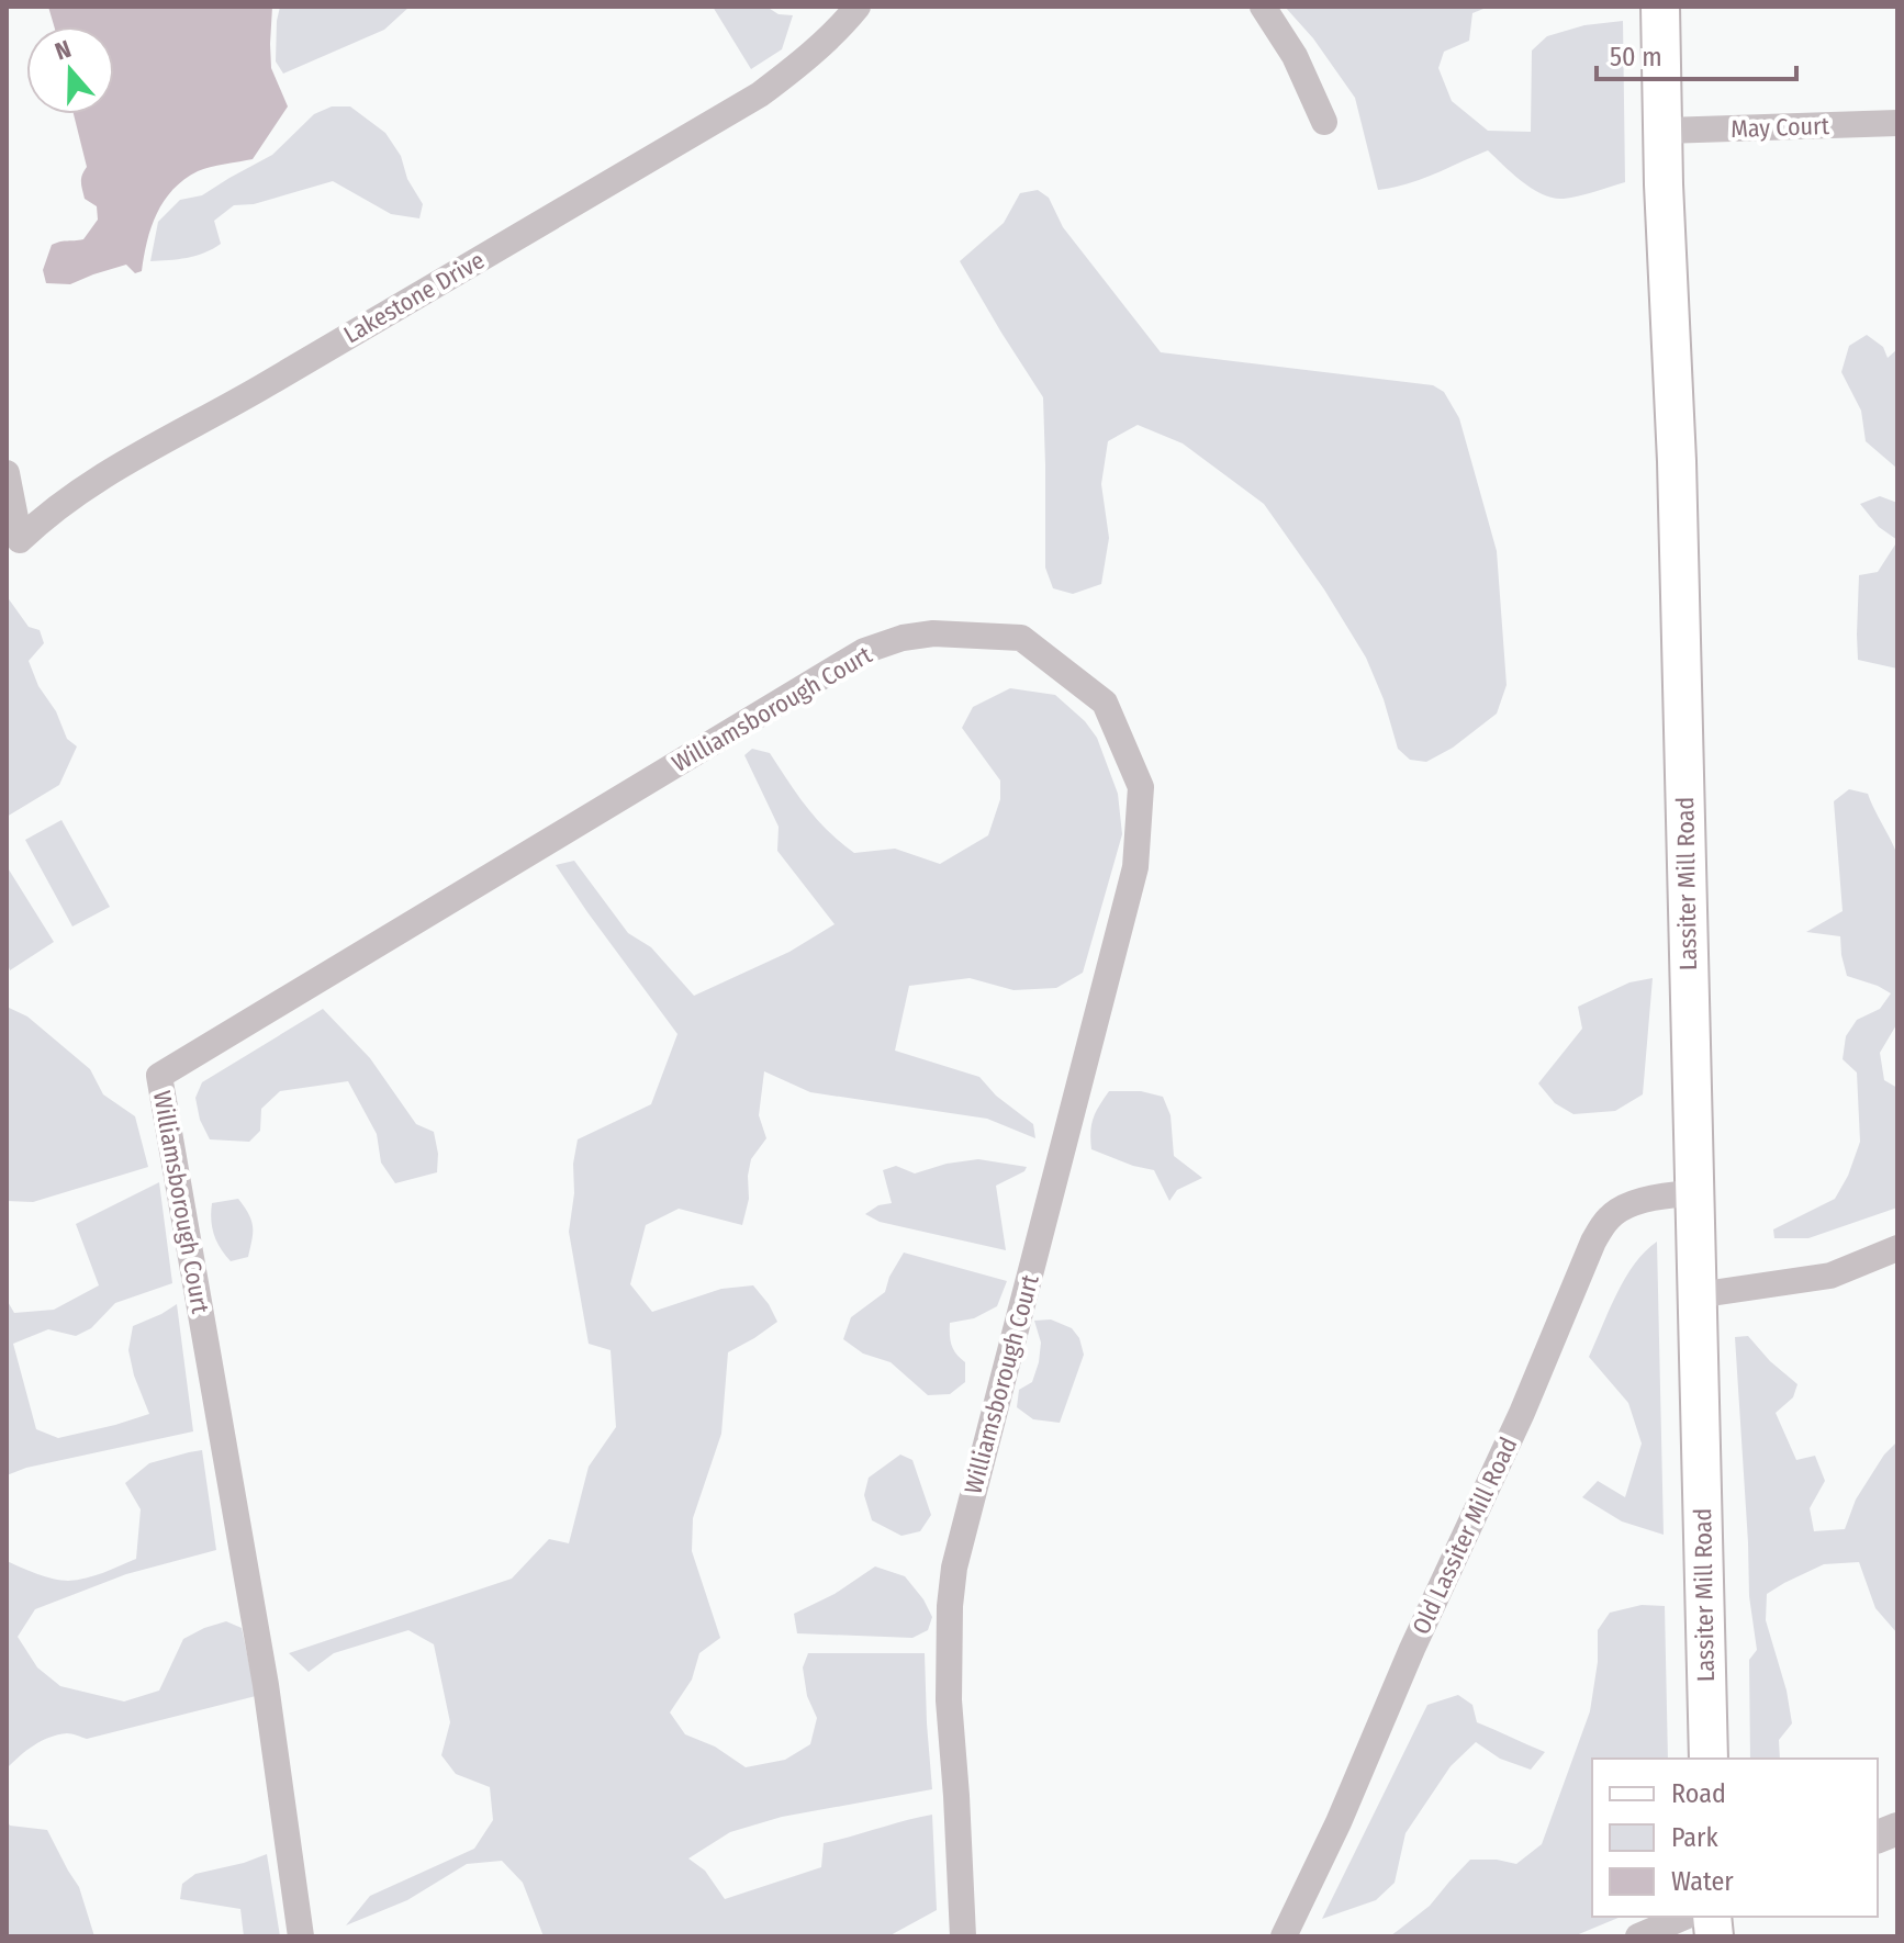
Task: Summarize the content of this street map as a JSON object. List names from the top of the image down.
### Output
{
  "streets": {
    "main road": ["Lassiter Mill Road"],
    "street": [
      "May Court",
      "Lakestone Drive",
      "Williamsborough Court",
      "Old Lassiter Mill Road"
    ]
  },
  "crossings": [
    ["May Court", "Lassiter Mill Road"],
    ["Lassiter Mill Road", "Old Lassiter Mill Road"]
  ],
  "legend": ["Road", "Park", "Water"],
  "scale_bar": "50 m",
  "north": "top"
}
